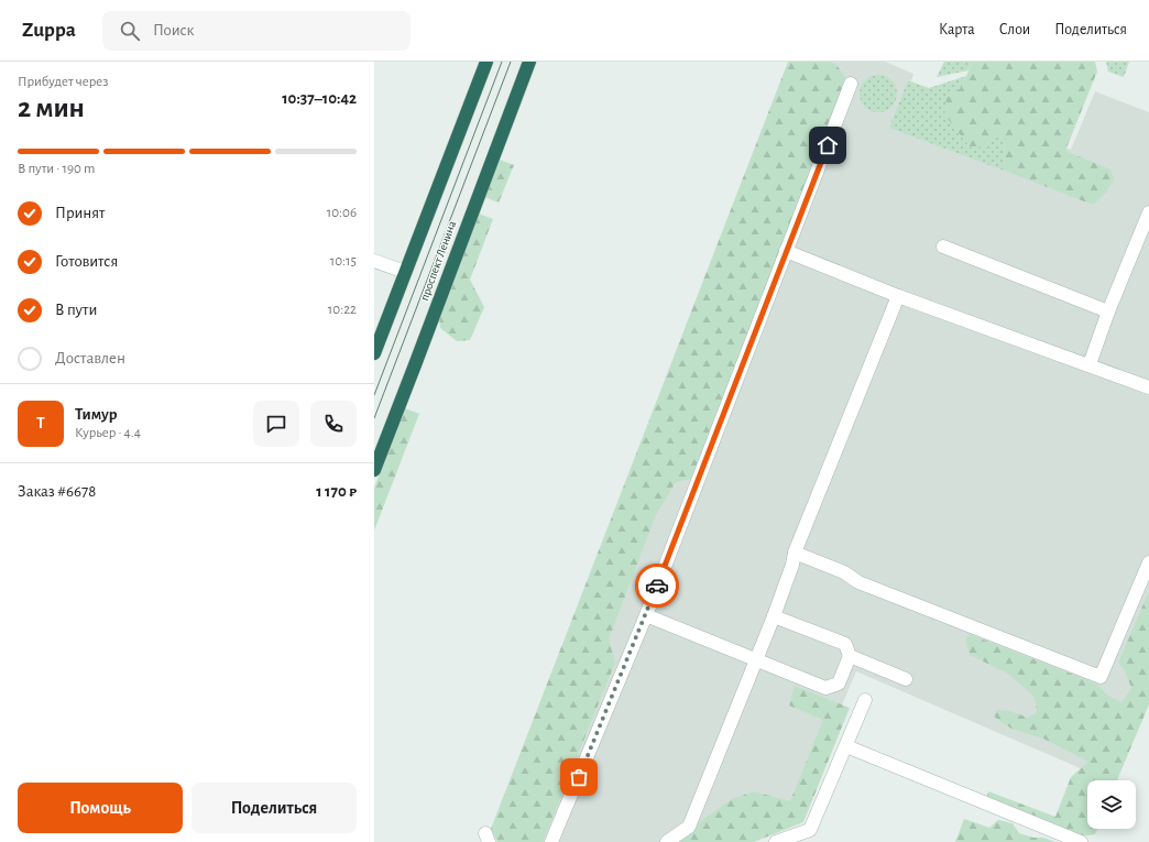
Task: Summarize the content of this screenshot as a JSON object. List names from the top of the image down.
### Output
{
  "streets": {
    "highway": ["проспект Ленина"]
  },
  "page": {
    "header": "Zuppa",
    "search": "Поиск",
    "nav": ["Карта", "Слои", "Поделиться"],
    "heading": ["2 мин", "Прибудет через", "10:37–10:42"],
    "panel": [
      "Тимур",
      "Курьер · 4.4",
      "Заказ #6678",
      "1 170 ₽"
    ],
    "bar": "В пути · 190 m",
    "list": [
      ["Принят", "10:06"],
      ["Готовится", "10:15"],
      ["В пути", "10:22"],
      "Доставлен"
    ],
    "round": "Т",
    "buttons": ["Помощь", "Поделиться"]
  }
}
